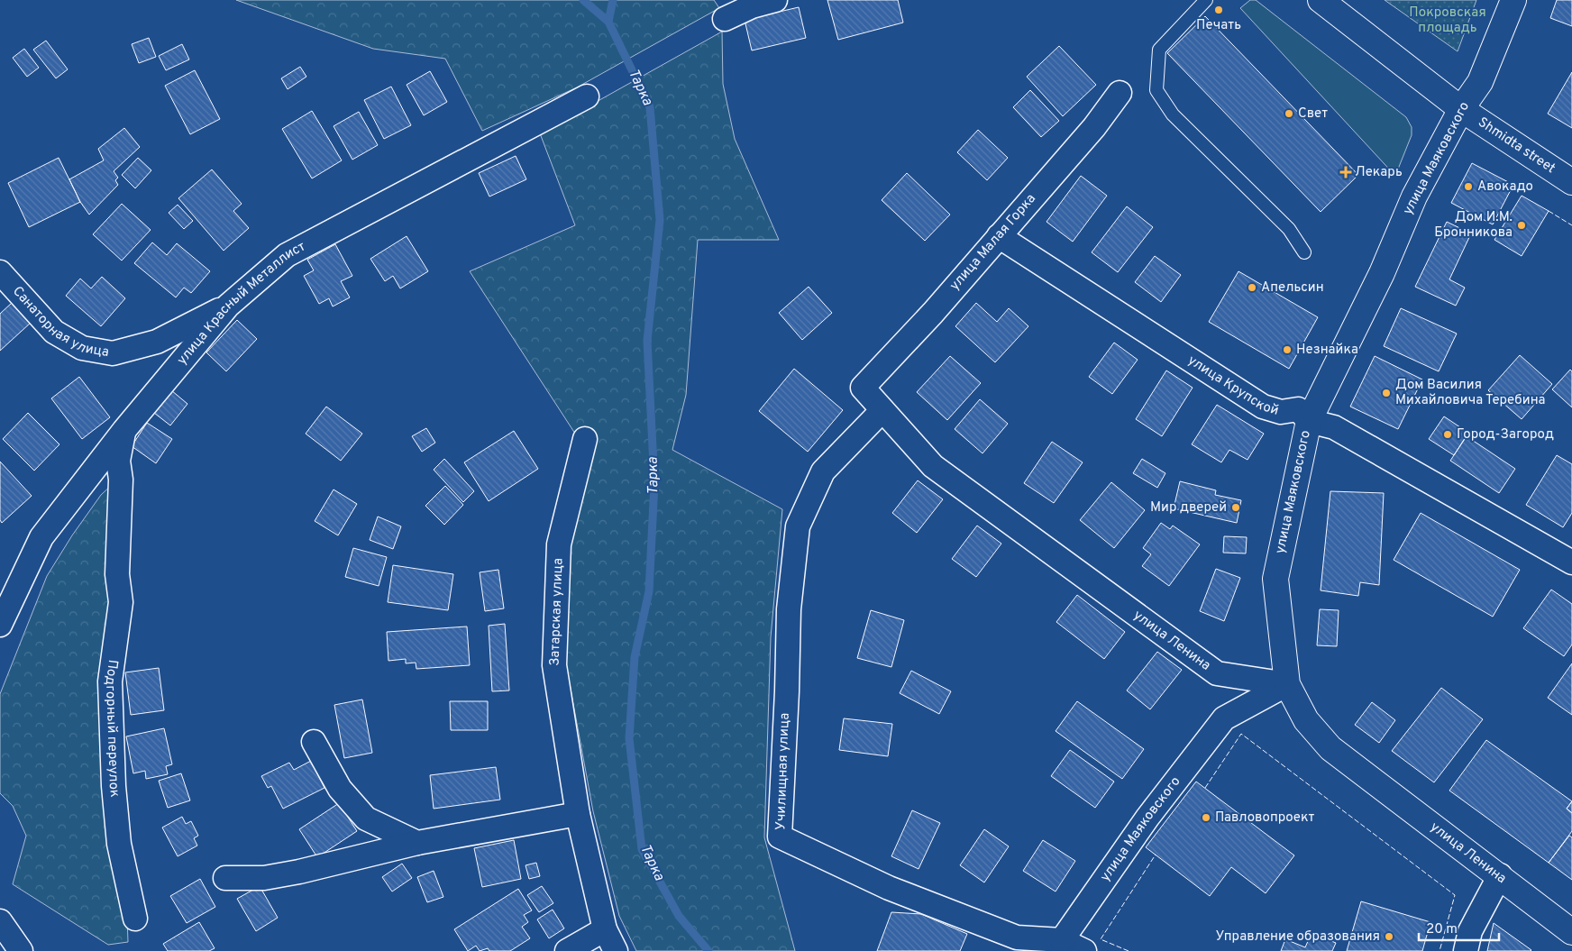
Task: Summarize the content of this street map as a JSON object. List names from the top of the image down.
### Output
{
  "streets": {
    "street": [
      "Shmidta street",
      "улица Маяковского",
      "улица Малая Горка",
      "улица Красный Металлист",
      "Санаторная улица",
      "улица Крупской",
      "Затарская улица",
      "улица Ленина",
      "Подгорный переулок",
      "Училищная улица"
    ]
  },
  "crossings": [
    ["Shmidta street", "улица Маяковского"],
    ["улица Маяковского", "улица Крупской"],
    ["улица Маяковского", "улица Ленина"],
    ["улица Маяковского", "Училищная улица"],
    ["улица Малая Горка", "улица Крупской"],
    ["улица Малая Горка", "улица Ленина"],
    ["улица Красный Металлист", "Санаторная улица"],
    ["улица Красный Металлист", "Подгорный переулок"],
    ["улица Ленина", "Училищная улица"]
  ],
  "water": ["Тарка"],
  "parks": ["Покровская площадь"],
  "places": {
    "other": [
      "Печать",
      "Свет",
      "Авокадо",
      "Дом И.М. Бронникова",
      "Апельсин",
      "Незнайка",
      "Дом Василия Михайловича Теребина",
      "Город-Загород",
      "Мир дверей",
      "Павловопроект",
      "Управление образования"
    ],
    "health": ["Лекарь"]
  },
  "scale_bar": "20 m"
}
